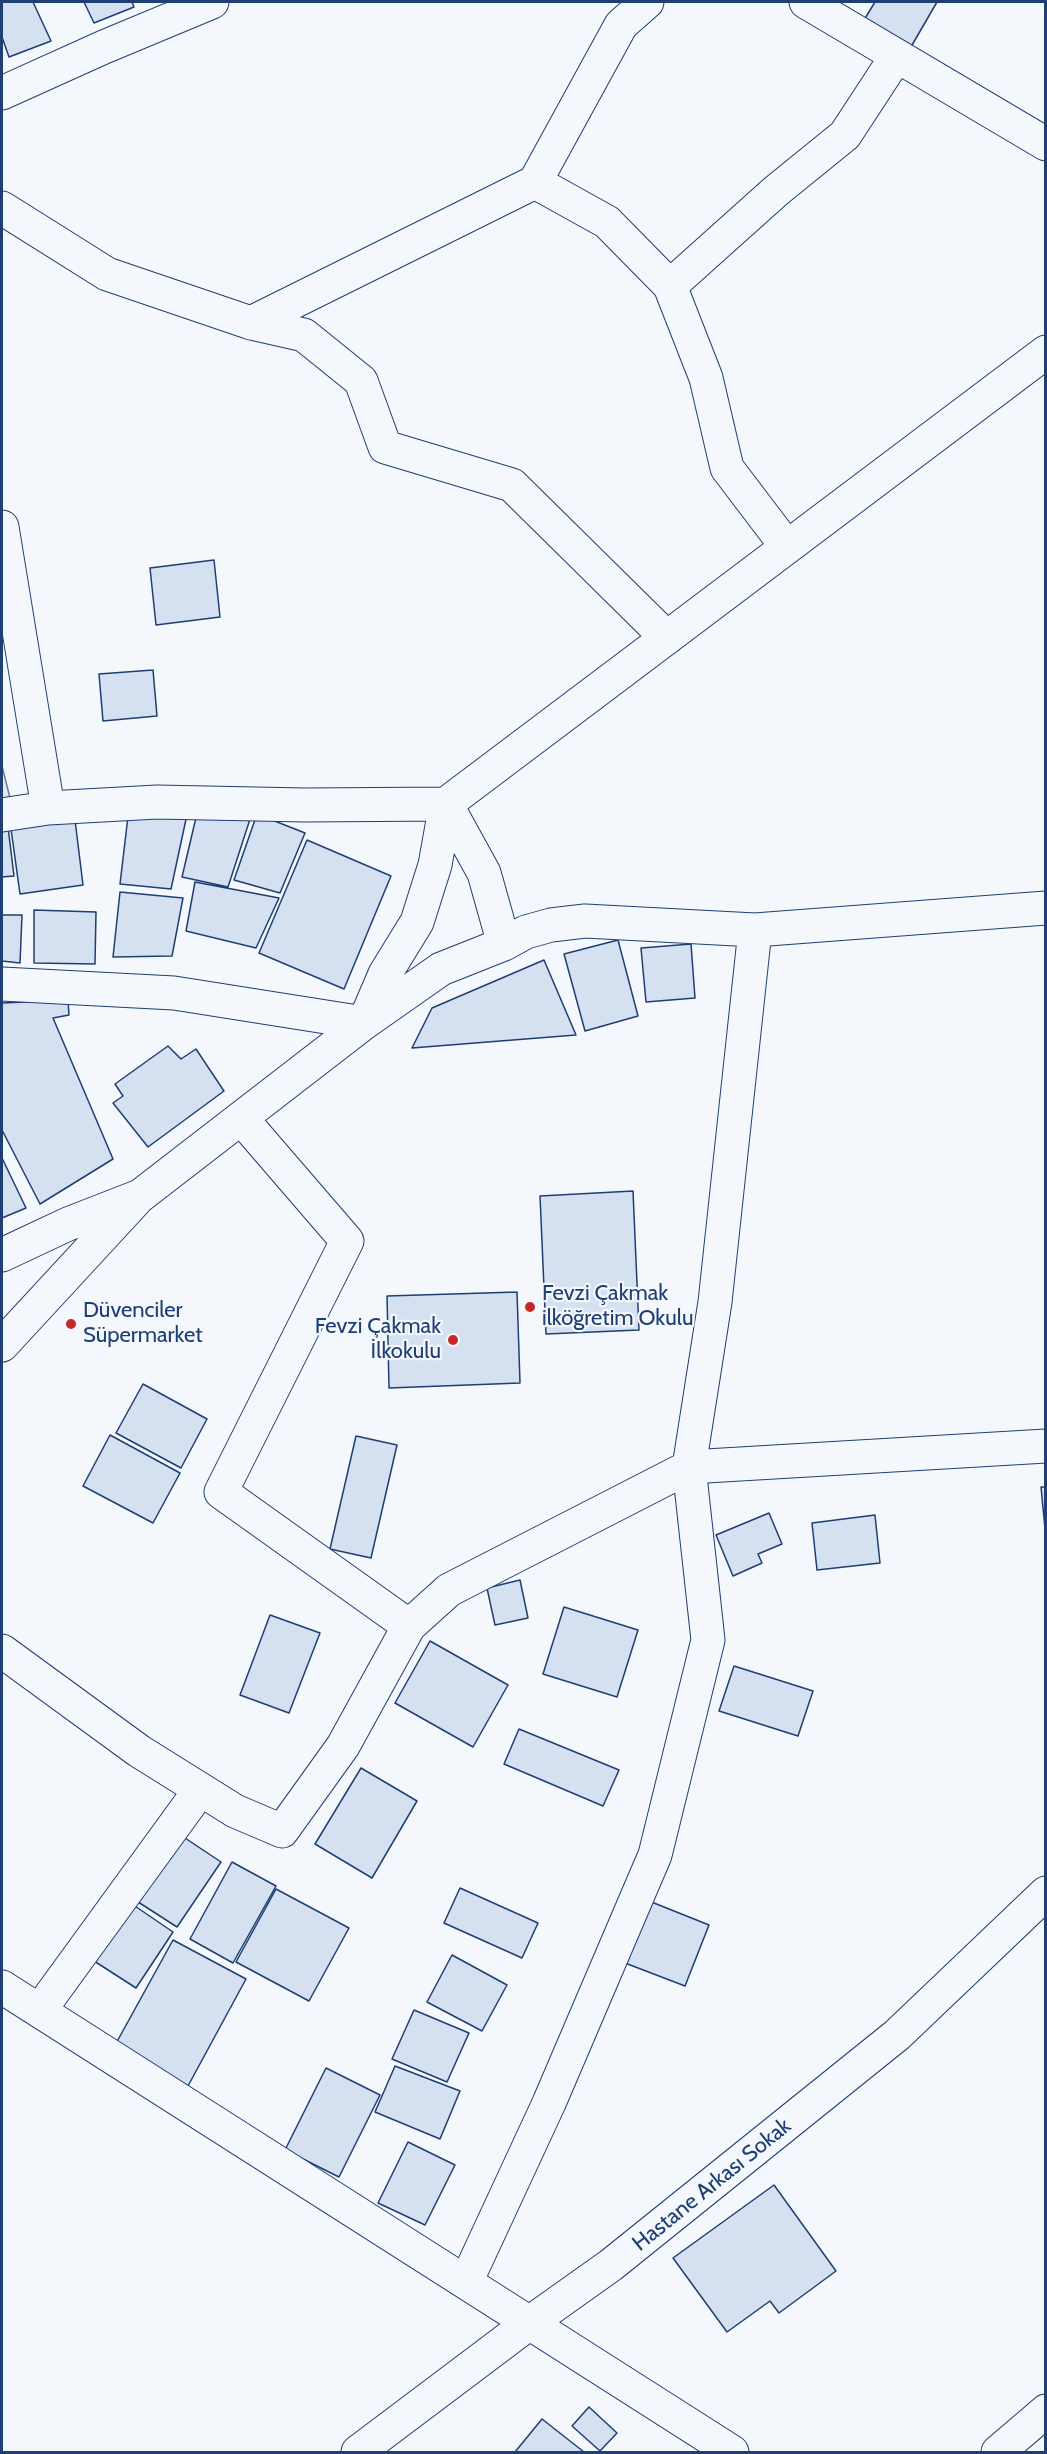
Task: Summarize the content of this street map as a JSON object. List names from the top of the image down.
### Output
{
  "streets": {
    "street": ["Hastane Arkası Sokak"]
  },
  "places": ["Fevzi Çakmak ilköğretim Okulu", "Düvenciler Süpermarket", "Fevzi Çakmak İlkokulu"]
}
